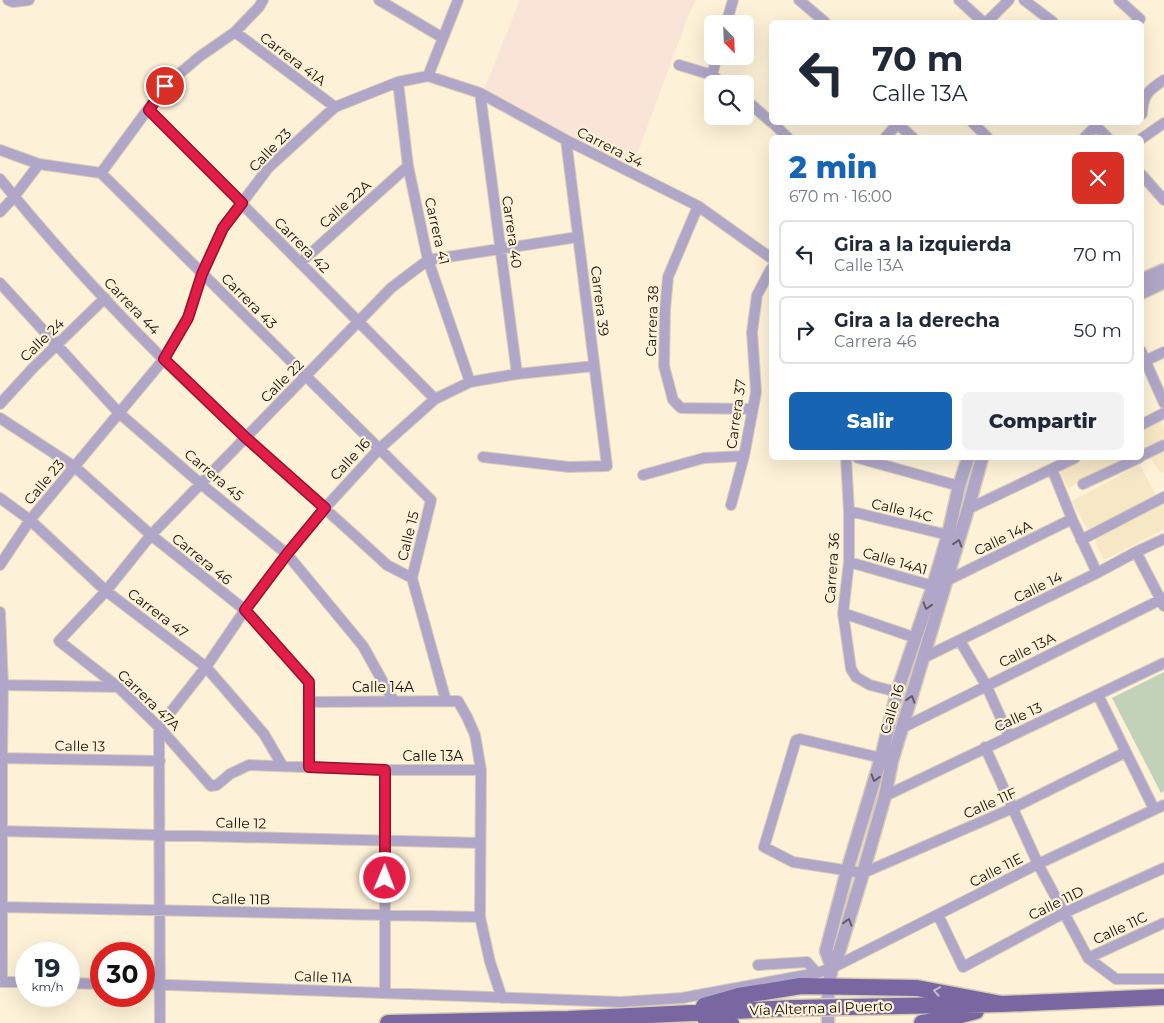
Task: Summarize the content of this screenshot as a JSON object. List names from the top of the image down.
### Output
{
  "streets": {
    "main road": ["Vía Alterna al Puerto"],
    "street": [
      "Carrera 41A",
      "Carrera 34",
      "Calle 23",
      "Calle 22A",
      "Carrera 41",
      "Carrera 40",
      "Carrera 42",
      "Carrera 43",
      "Carrera 39",
      "Carrera 44",
      "Carrera 38",
      "Calle 24",
      "Calle 22",
      "Carrera 37",
      "Calle 16",
      "Carrera 45",
      "Calle 14C",
      "Calle 15",
      "Calle 14A",
      "Carrera 46",
      "Calle 14A1",
      "Carrera 36",
      "Calle 14",
      "Carrera 47",
      "Calle 13A",
      "Carrera 47A",
      "Calle 13",
      "Calle 11F",
      "Calle 12",
      "Calle 11E",
      "Calle 11B",
      "Calle 11D",
      "Calle 11C",
      "Calle 11A"
    ]
  },
  "crossings": [
    ["Carrera 41A", "Calle 23"],
    ["Carrera 34", "Calle 23"],
    ["Carrera 34", "Carrera 40"],
    ["Carrera 34", "Carrera 39"],
    ["Carrera 34", "Carrera 38"],
    ["Calle 23", "Carrera 41"],
    ["Calle 23", "Carrera 42"],
    ["Calle 23", "Carrera 43"],
    ["Calle 23", "Carrera 44"],
    ["Calle 23", "Carrera 45"],
    ["Calle 23", "Carrera 46"],
    ["Calle 23", "Carrera 47"],
    ["Calle 22A", "Carrera 41"],
    ["Calle 22A", "Carrera 42"],
    ["Carrera 41", "Calle 22"],
    ["Carrera 41", "Calle 16"],
    ["Carrera 40", "Calle 22"],
    ["Carrera 40", "Calle 16"],
    ["Carrera 42", "Calle 22"],
    ["Carrera 42", "Calle 16"],
    ["Carrera 43", "Calle 22"],
    ["Carrera 43", "Calle 16"],
    ["Carrera 43", "Calle 15"],
    ["Carrera 39", "Calle 22"],
    ["Carrera 39", "Calle 16"],
    ["Carrera 44", "Calle 24"],
    ["Carrera 44", "Calle 22"],
    ["Carrera 44", "Calle 16"],
    ["Carrera 44", "Calle 15"],
    ["Carrera 38", "Carrera 37"],
    ["Calle 24", "Carrera 45"],
    ["Calle 22", "Carrera 45"],
    ["Calle 22", "Carrera 46"],
    ["Calle 22", "Carrera 47"],
    ["Calle 22", "Carrera 47A"],
    ["Calle 16", "Carrera 45"],
    ["Calle 16", "Calle 14C"],
    ["Calle 16", "Calle 14A"],
    ["Calle 16", "Carrera 46"],
    ["Calle 16", "Calle 14A1"],
    ["Calle 16", "Carrera 36"],
    ["Calle 16", "Calle 14"],
    ["Calle 16", "Carrera 47"],
    ["Calle 16", "Calle 13A"],
    ["Calle 16", "Carrera 47A"],
    ["Calle 16", "Calle 13"],
    ["Calle 16", "Calle 11F"],
    ["Calle 16", "Calle 11E"],
    ["Carrera 45", "Calle 14A"],
    ["Calle 14C", "Carrera 36"],
    ["Calle 14A", "Carrera 46"],
    ["Calle 14A", "Calle 13A"],
    ["Carrera 46", "Calle 13A"],
    ["Calle 14A1", "Carrera 36"],
    ["Carrera 47", "Calle 13A"],
    ["Calle 13A", "Carrera 47A"],
    ["Calle 11E", "Calle 11D"],
    ["Calle 11E", "Calle 11A"]
  ],
  "north": "bottom right",
  "page": {
    "turn": ["70 m", "Calle 13A"],
    "heading": ["2 min", "670 m · 16:00"],
    "list": [
      {
        "name": "Gira a la izquierda",
        "note": "Calle 13A",
        "value": "70 m"
      },
      {
        "name": "Gira a la derecha",
        "note": "Carrera 46",
        "value": "50 m"
      }
    ],
    "buttons": ["Salir", "Compartir"],
    "speed": "19 km/h",
    "limit": "30"
  }
}
